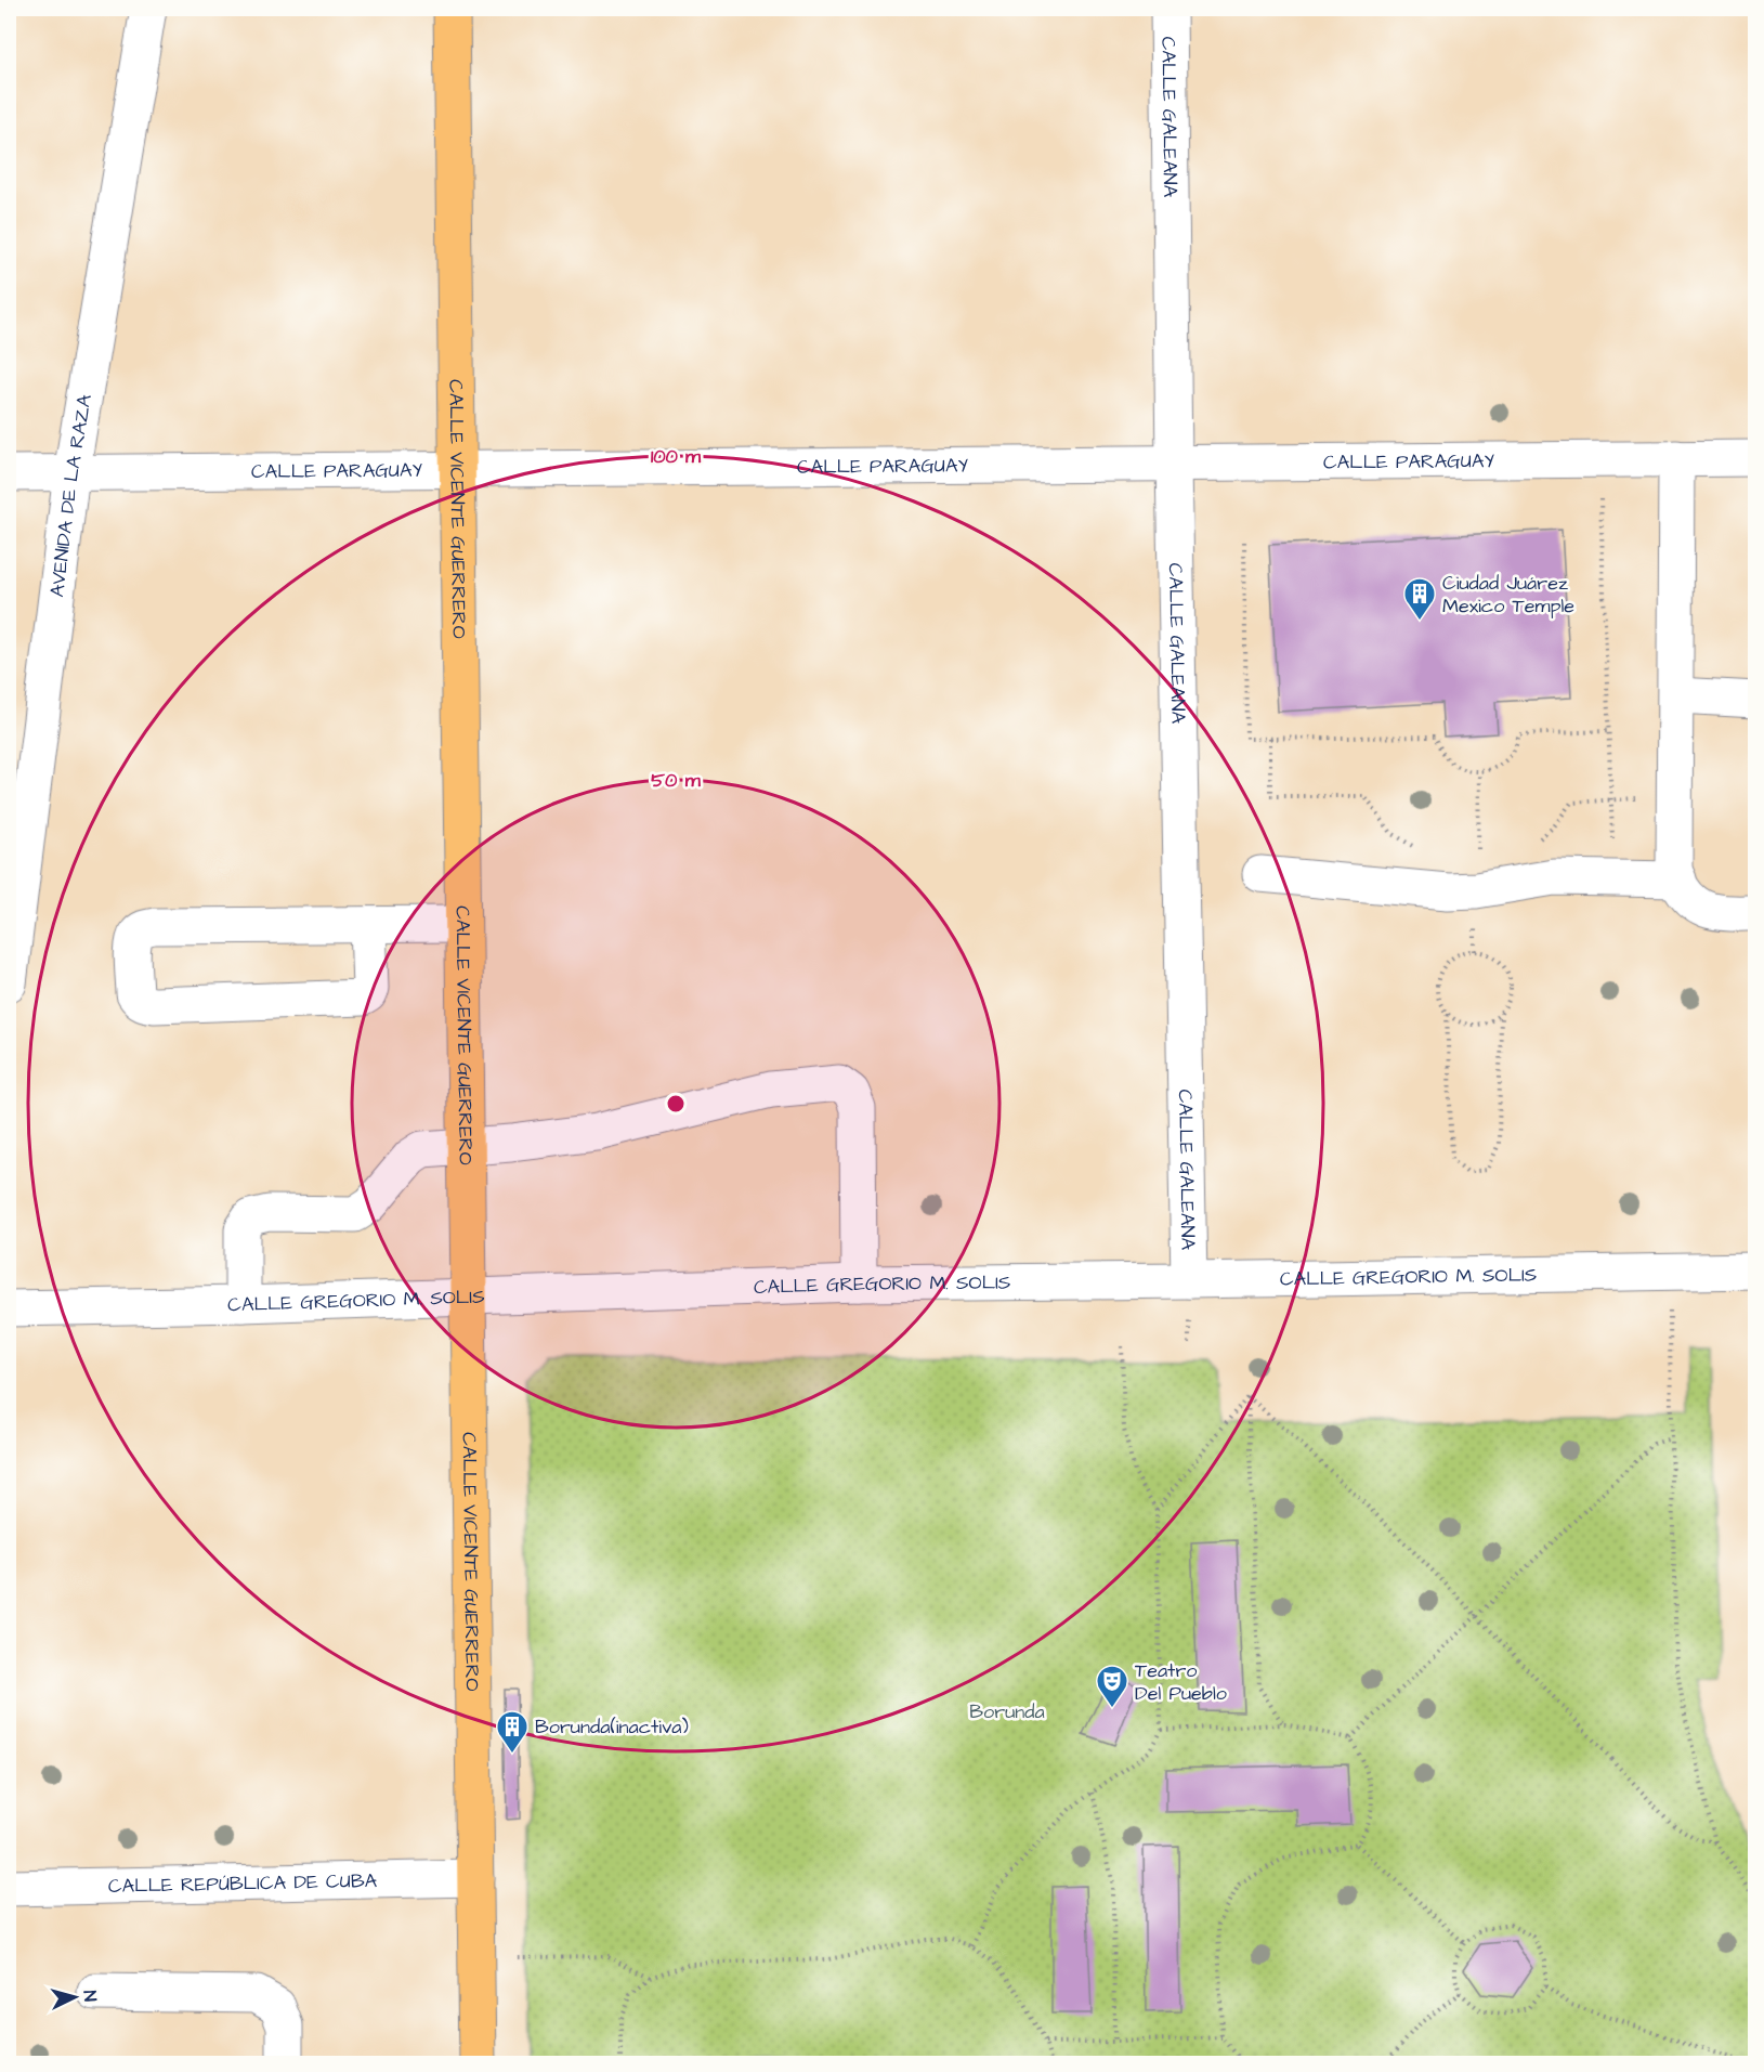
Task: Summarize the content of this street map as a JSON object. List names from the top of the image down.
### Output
{
  "streets": {
    "main road": ["CALLE VICENTE GUERRERO"],
    "street": [
      "CALLE GALEANA",
      "CALLE PARAGUAY",
      "AVENIDA DE LA RAZA",
      "CALLE GREGORIO M. SOLIS",
      "CALLE REPÚBLICA DE CUBA"
    ]
  },
  "crossings": [
    ["CALLE GALEANA", "CALLE PARAGUAY"],
    ["CALLE GALEANA", "CALLE GREGORIO M. SOLIS"],
    ["CALLE PARAGUAY", "AVENIDA DE LA RAZA"],
    ["CALLE PARAGUAY", "CALLE VICENTE GUERRERO"],
    ["CALLE VICENTE GUERRERO", "CALLE GREGORIO M. SOLIS"],
    ["CALLE VICENTE GUERRERO", "CALLE REPÚBLICA DE CUBA"]
  ],
  "parks": ["Borunda"],
  "places": {
    "building": ["Ciudad Juárez Mexico Temple", "Borunda(inactiva)"],
    "theatre": ["Teatro Del Pueblo"]
  },
  "north": "right",
  "rings": ["100 m", "50 m"]
}
